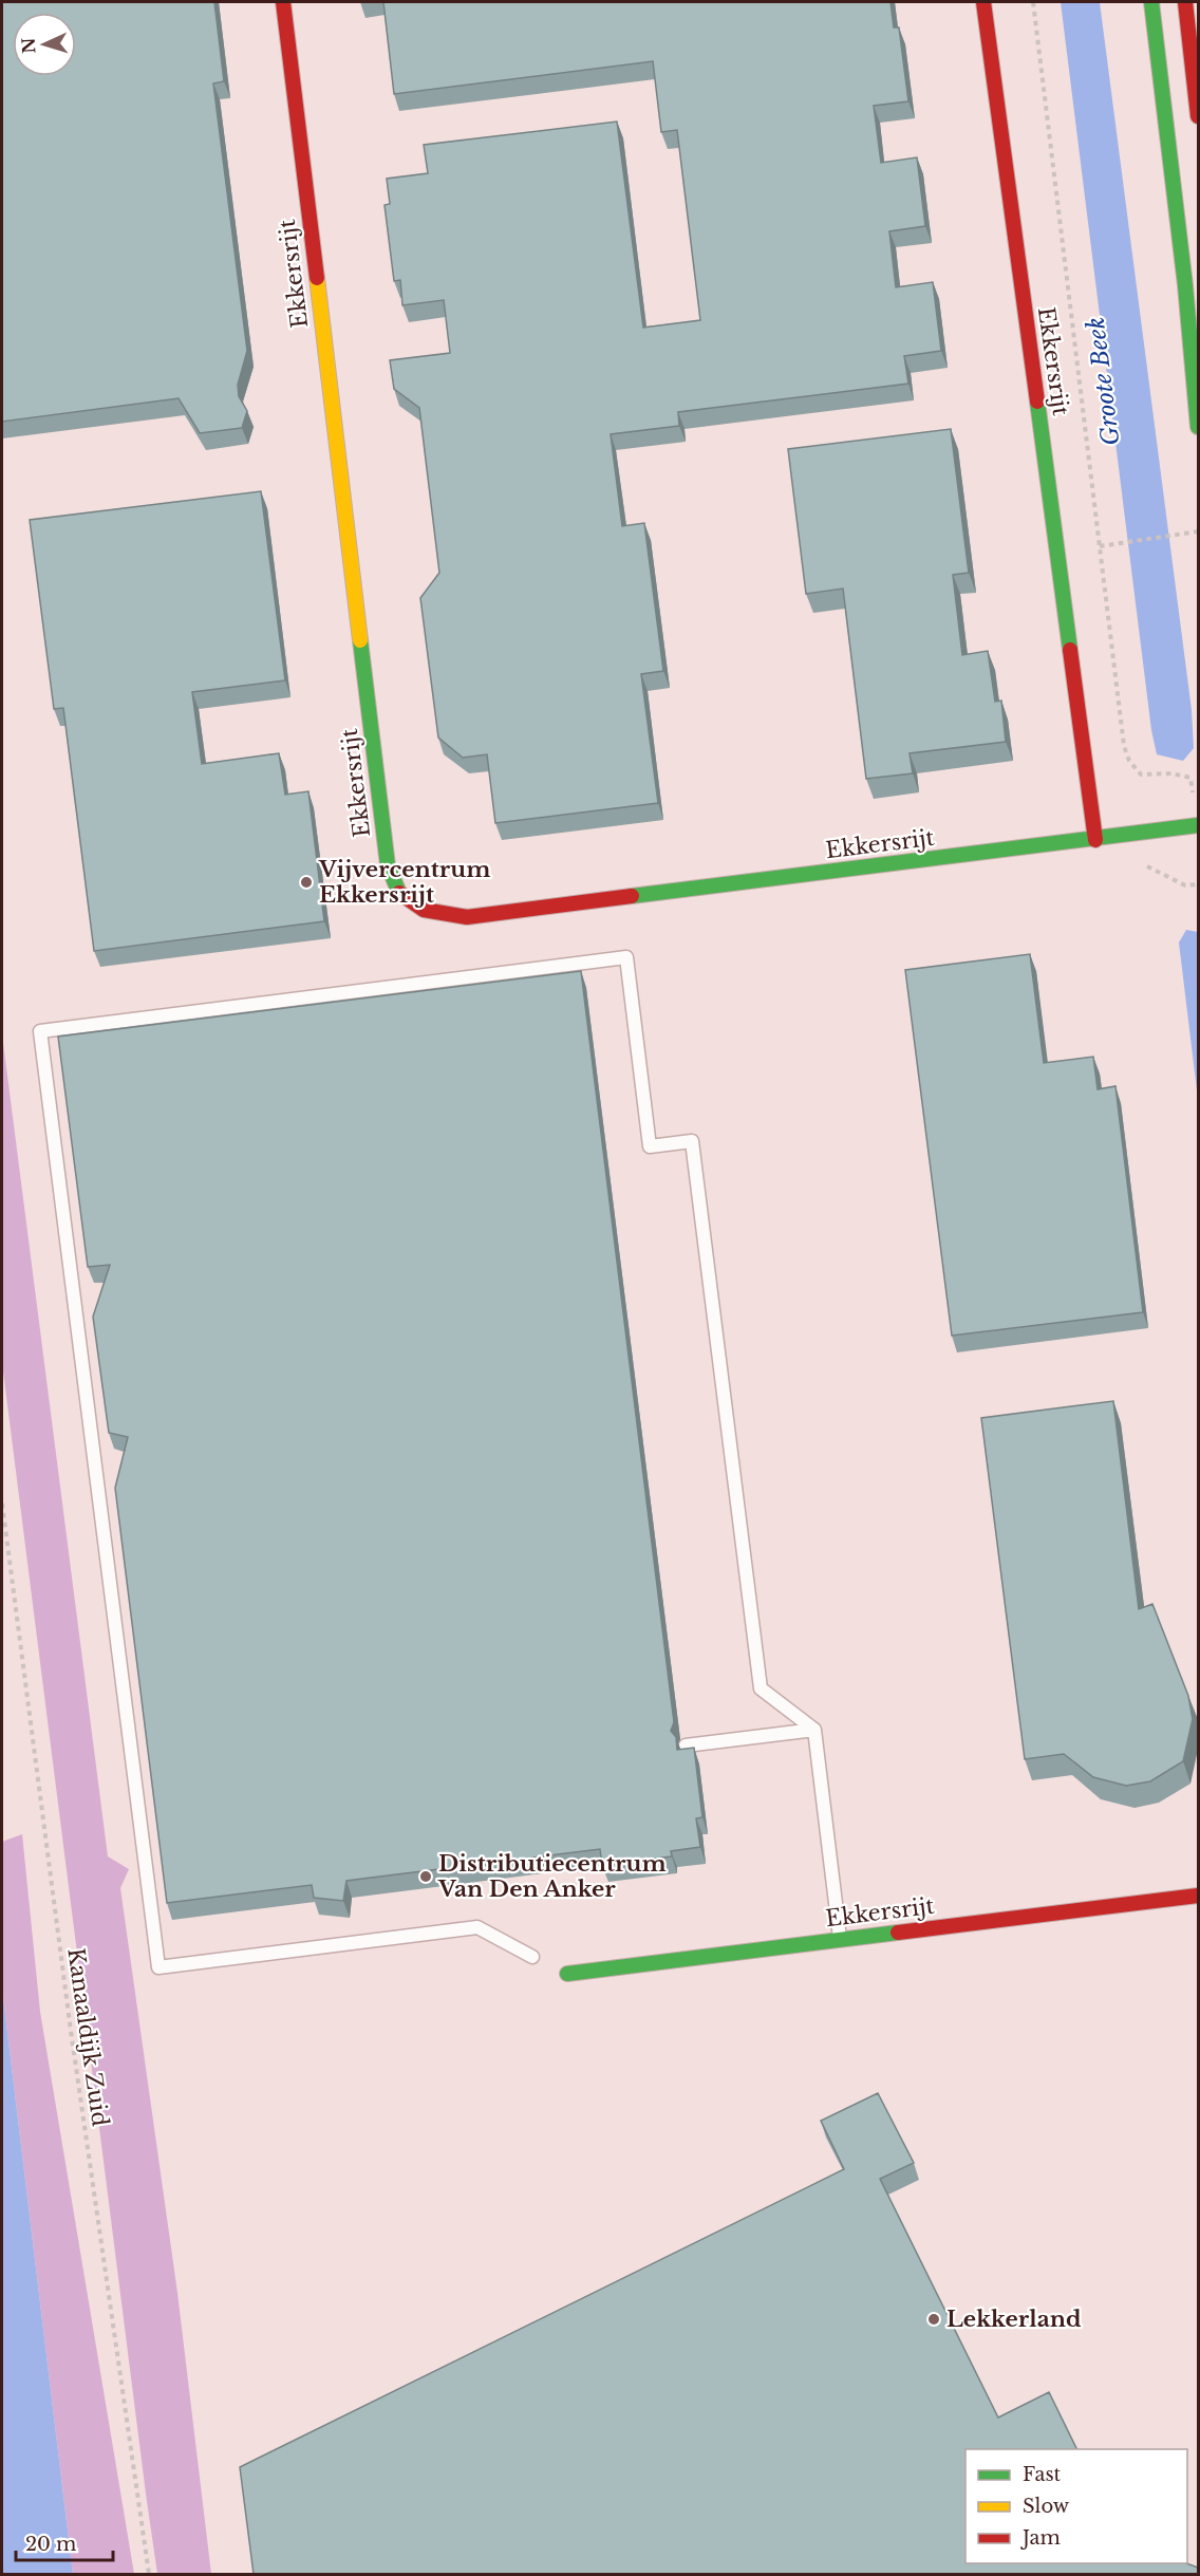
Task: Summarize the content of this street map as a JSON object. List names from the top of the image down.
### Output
{
  "streets": {
    "street": ["Ekkersrijt"],
    "path": ["Kanaaldijk Zuid"]
  },
  "water": ["Groote Beek"],
  "places": ["Vijvercentrum Ekkersrijt", "Distributiecentrum Van Den Anker", "Lekkerland"],
  "legend": ["Fast", "Slow", "Jam"],
  "scale_bar": "20 m",
  "north": "left"
}
